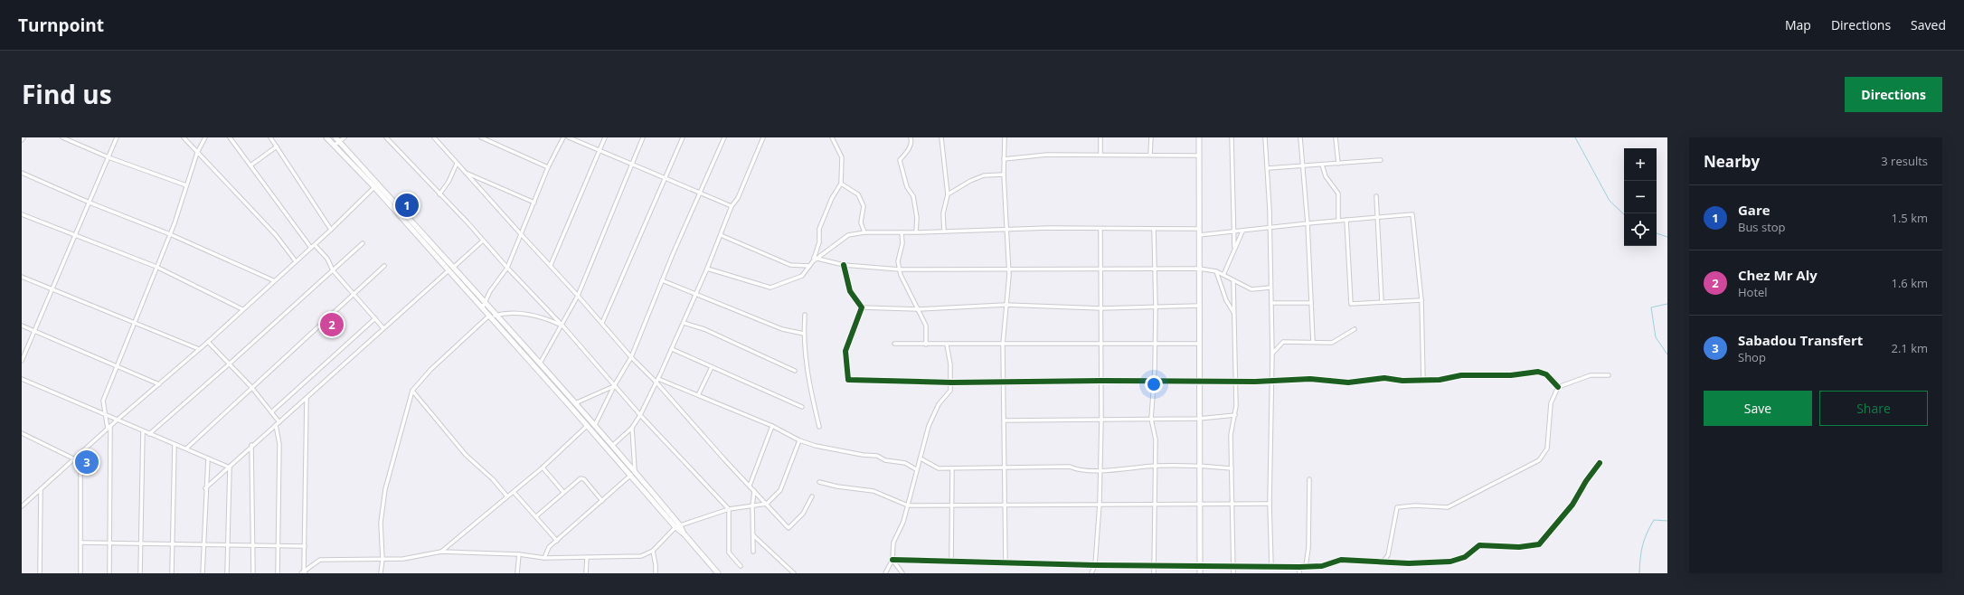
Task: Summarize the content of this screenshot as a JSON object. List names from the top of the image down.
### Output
{
  "page": {
    "header": "Turnpoint",
    "nav": ["Map", "Directions", "Saved"],
    "title": "Find us",
    "buttons": [
      "Directions",
      ["Save", "Share"]
    ],
    "heading": ["Nearby", "3 results"],
    "map_buttons": ["+", "−"],
    "list": [
      {
        "mark": "1",
        "name": "Gare",
        "note": "Bus stop",
        "value": "1.5 km"
      },
      {
        "mark": "2",
        "name": "Chez Mr Aly",
        "note": "Hotel",
        "value": "1.6 km"
      },
      {
        "mark": "3",
        "name": "Sabadou Transfert",
        "note": "Shop",
        "value": "2.1 km"
      }
    ],
    "pins": ["1", "2", "3"]
  }
}
